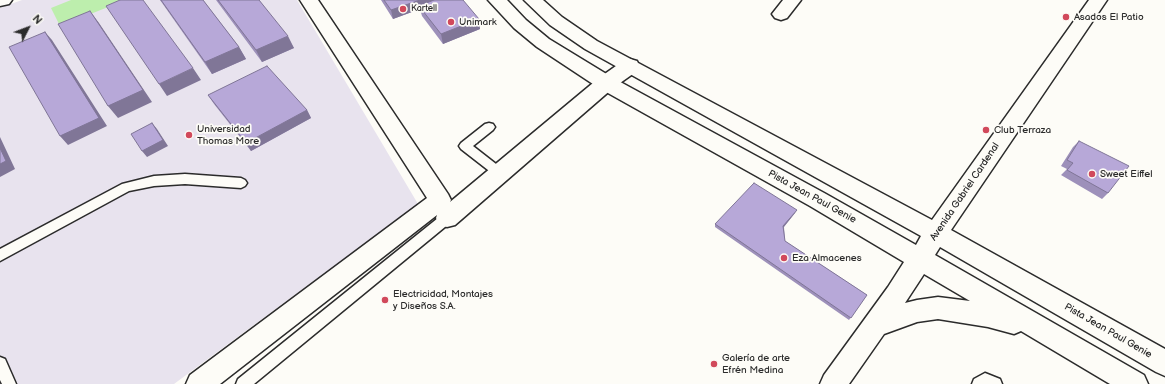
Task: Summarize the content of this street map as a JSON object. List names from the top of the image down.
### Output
{
  "streets": {
    "street": ["Avenida Gabriel Cardenal", "Pista Jean Paul Genie"]
  },
  "crossings": [
    ["Avenida Gabriel Cardenal", "Pista Jean Paul Genie"]
  ],
  "places": [
    "Kartell",
    "Asados El Patio",
    "Unimark",
    "Club Terraza",
    "Universidad Thomas More",
    "Sweet Eiffel",
    "Eza Almacenes",
    "Electricidad, Montajes y Diseños S.A.",
    "Galería de arte Efrén Medina"
  ],
  "north": "top right"
}
